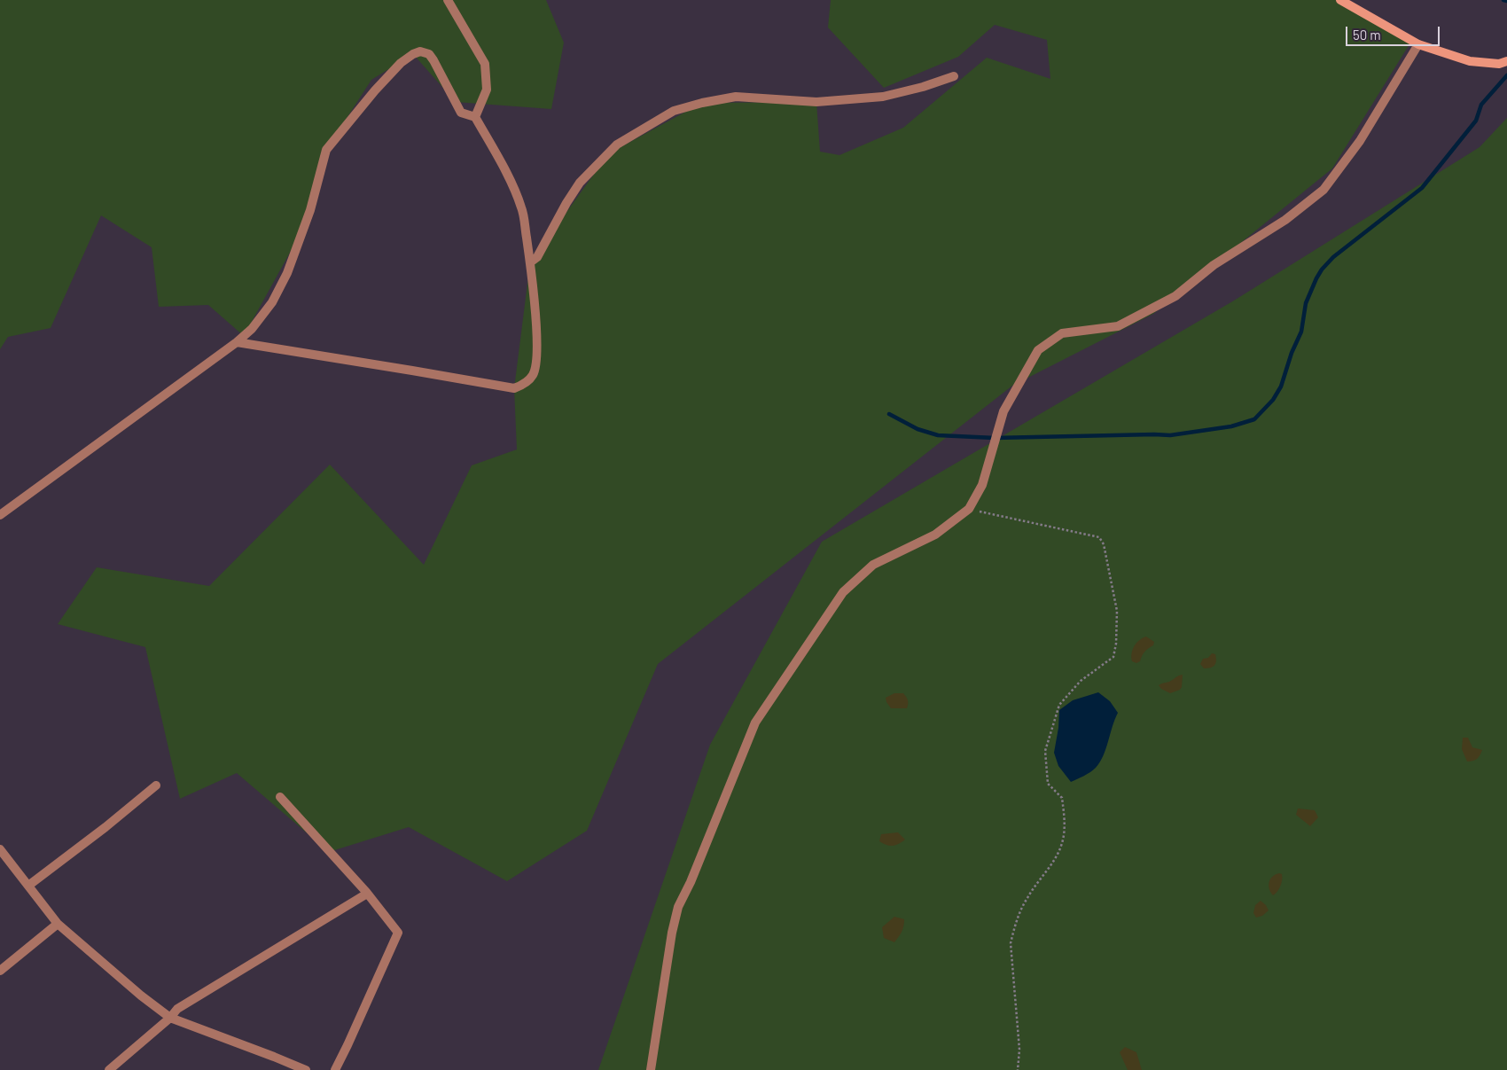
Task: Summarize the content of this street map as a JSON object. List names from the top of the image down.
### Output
{
  "scale_bar": "50 m"
}
